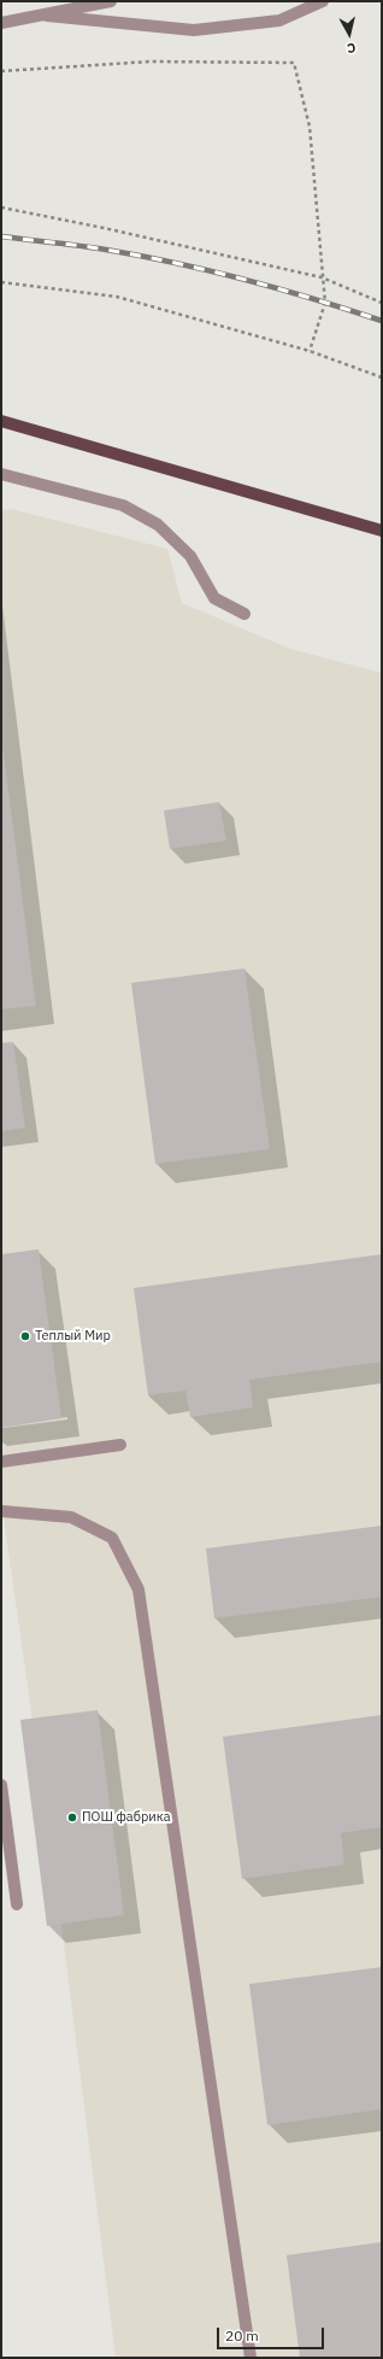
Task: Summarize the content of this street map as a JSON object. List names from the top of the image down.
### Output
{
  "places": ["Теплый Мир", "ПОШ фабрика"],
  "scale_bar": "20 m",
  "north": "bottom"
}
